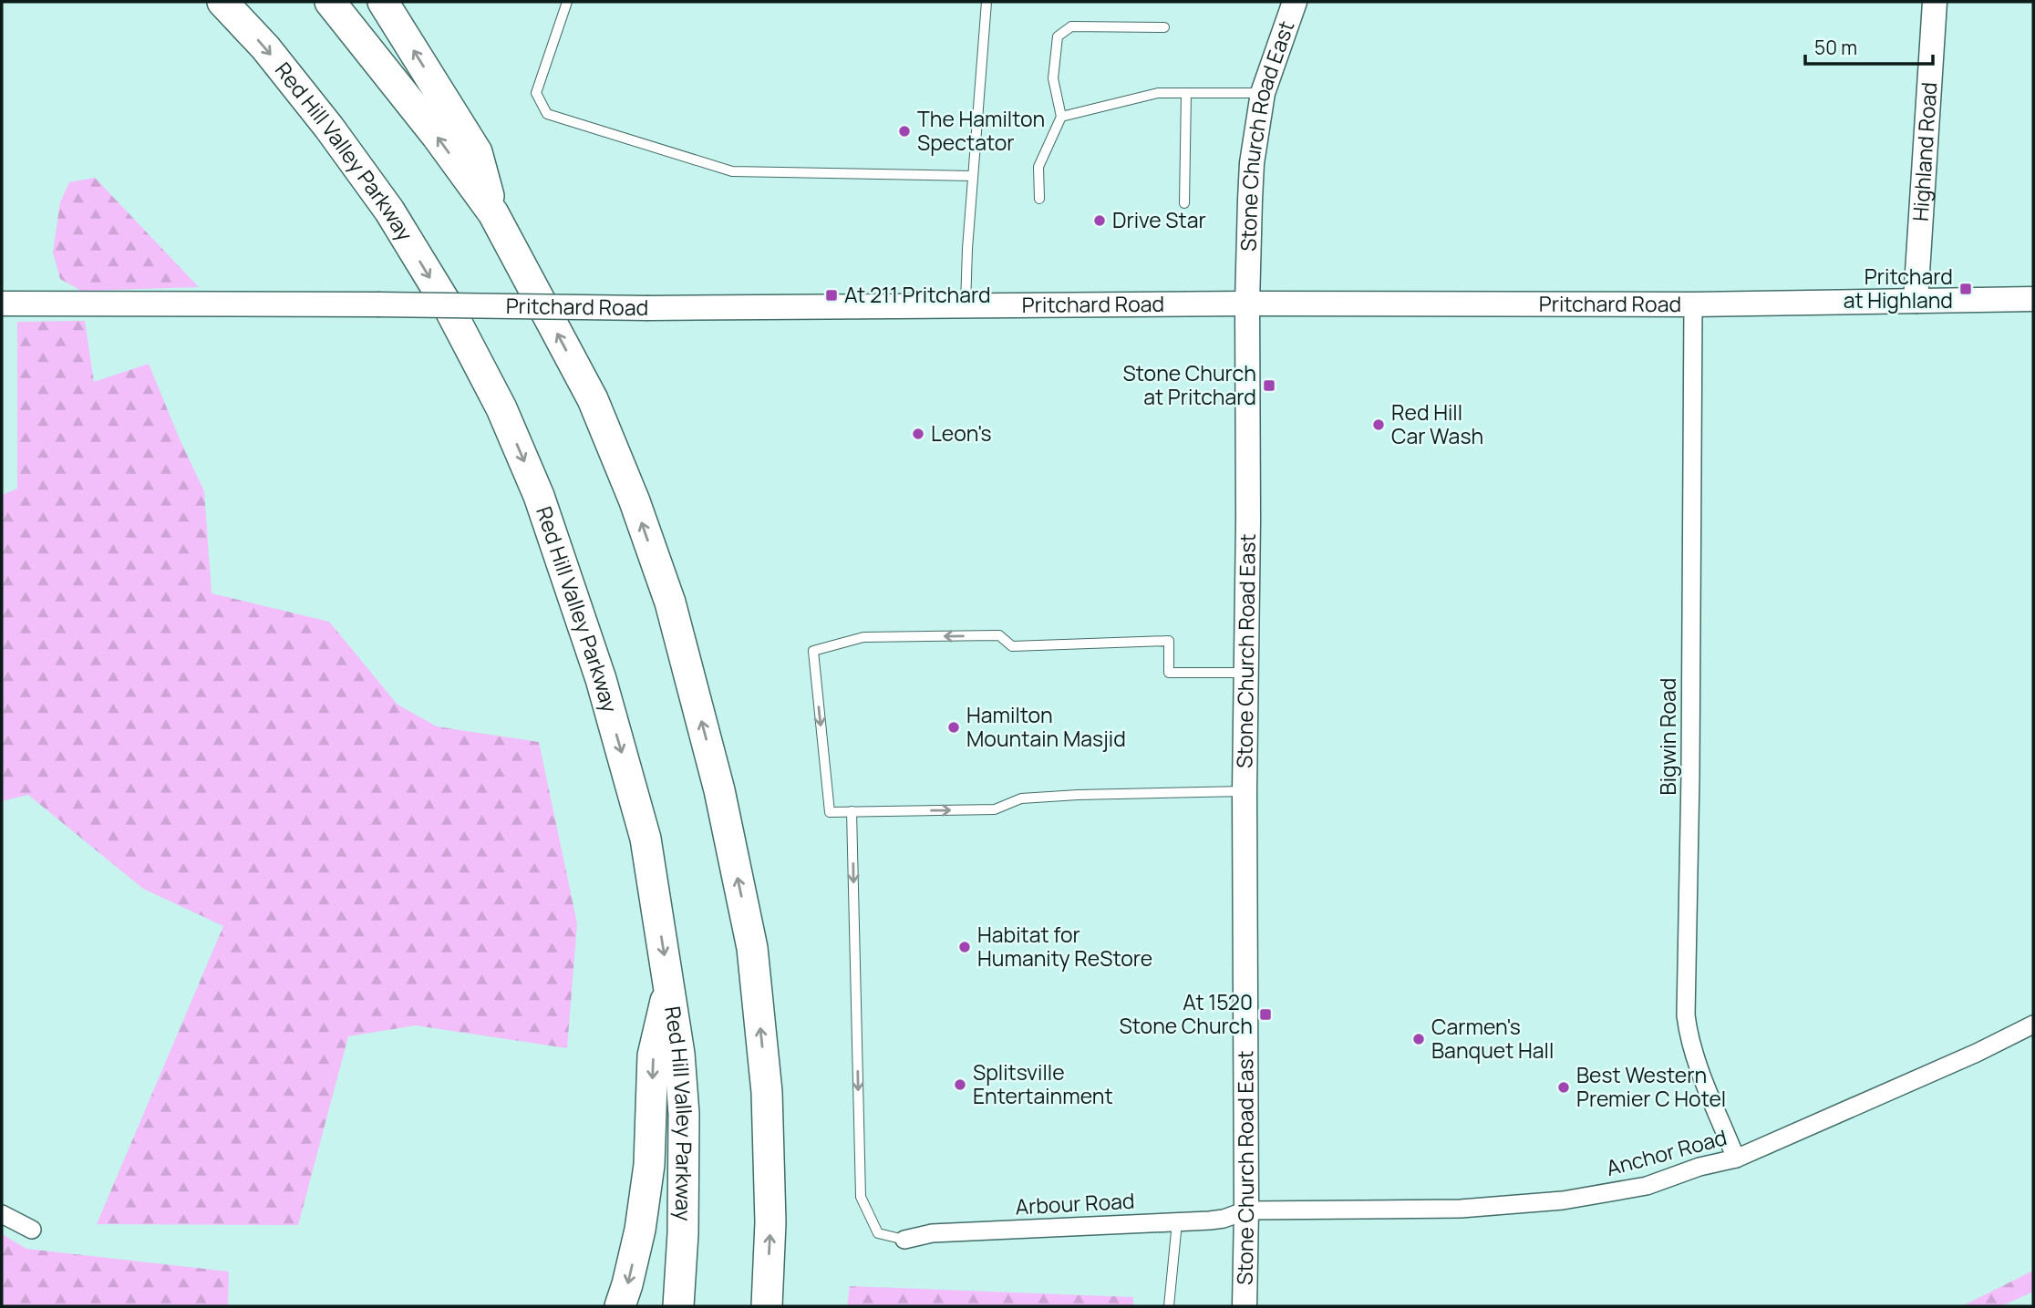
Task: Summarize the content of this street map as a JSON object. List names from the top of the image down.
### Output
{
  "streets": {
    "highway": ["Red Hill Valley Parkway"],
    "main road": ["Stone Church Road East", "Highland Road", "Pritchard Road"],
    "street": ["Bigwin Road", "Anchor Road", "Arbour Road"]
  },
  "crossings": [
    ["Stone Church Road East", "Pritchard Road"],
    ["Stone Church Road East", "Anchor Road"],
    ["Stone Church Road East", "Arbour Road"],
    ["Highland Road", "Pritchard Road"],
    ["Pritchard Road", "Bigwin Road"],
    ["Bigwin Road", "Anchor Road"],
    ["Anchor Road", "Arbour Road"]
  ],
  "places": {
    "other": [
      "The Hamilton Spectator",
      "Drive Star",
      "Red Hill Car Wash",
      "Leon's",
      "Hamilton Mountain Masjid",
      "Habitat for Humanity ReStore",
      "Carmen's Banquet Hall",
      "Splitsville Entertainment",
      "Best Western Premier C Hotel"
    ],
    "transit": [
      "Pritchard at Highland",
      "At 211 Pritchard",
      "Stone Church at Pritchard",
      "At 1520 Stone Church"
    ]
  },
  "scale_bar": "50 m"
}
